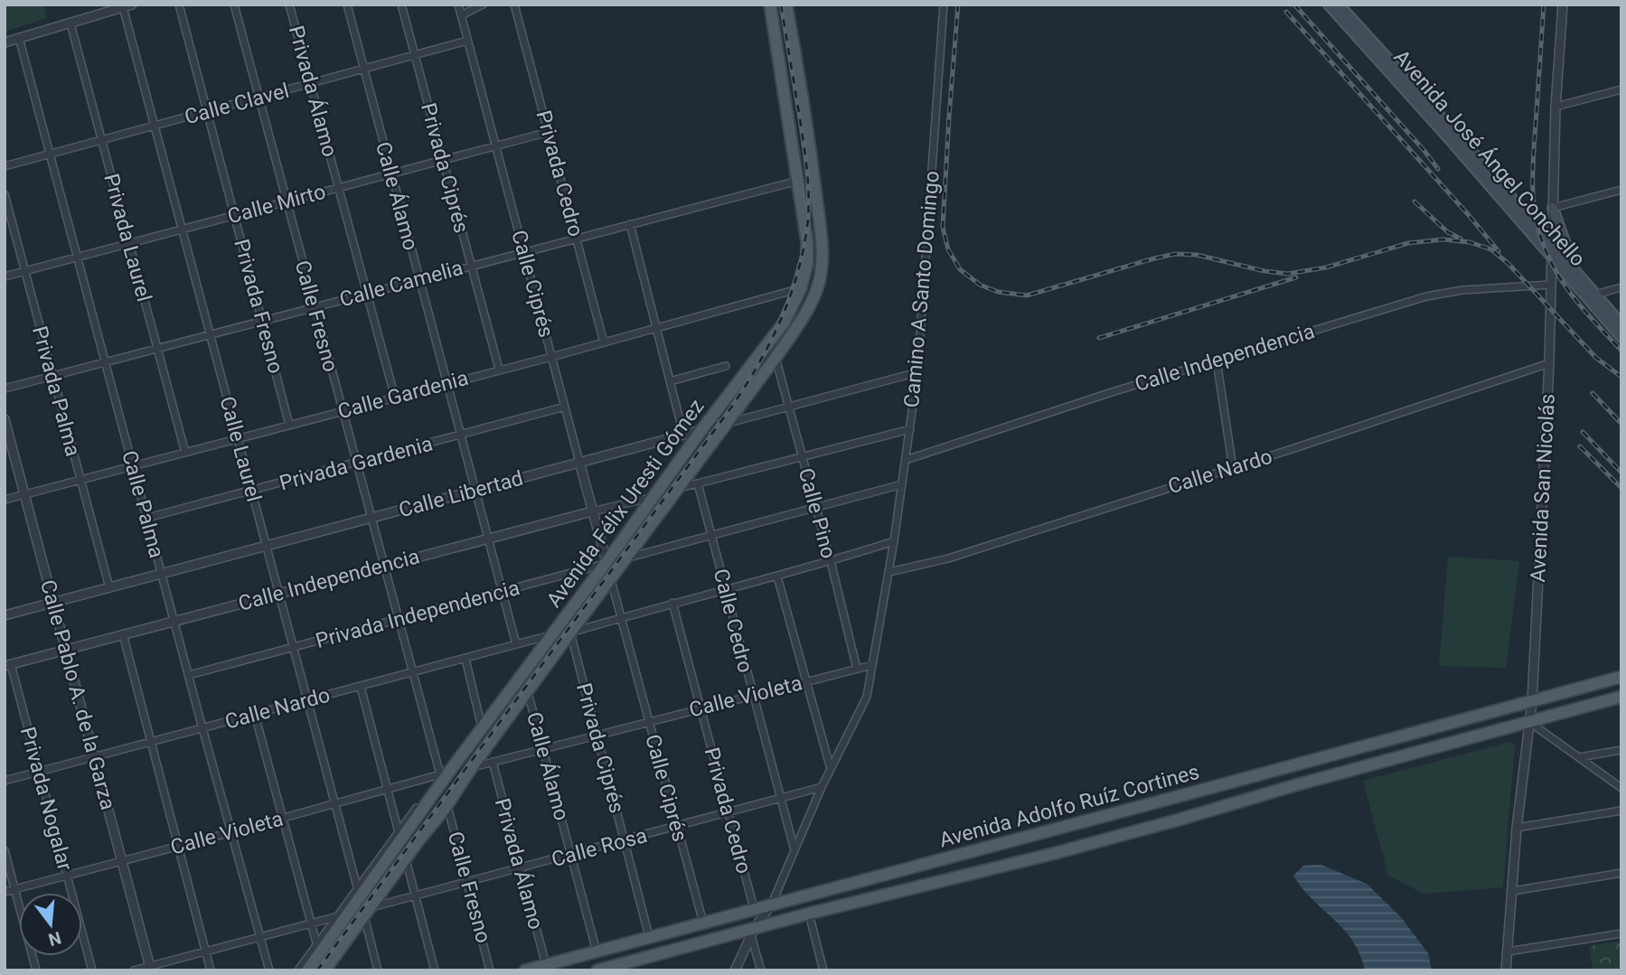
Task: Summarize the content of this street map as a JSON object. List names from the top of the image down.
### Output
{
  "streets": {
    "main road": ["Avenida José Ángel Conchello", "Avenida Félix Uresti Gómez", "Avenida Adolfo Ruíz Cortines"],
    "street": [
      "Privada Álamo",
      "Calle Clavel",
      "Privada Ciprés",
      "Privada Cedro",
      "Calle Álamo",
      "Calle Mirto",
      "Privada Laurel",
      "Calle Camelia",
      "Calle Ciprés",
      "Camino A Santo Domingo",
      "Privada Fresno",
      "Calle Fresno",
      "Calle Independencia",
      "Privada Palma",
      "Calle Gardenia",
      "Calle Laurel",
      "Privada Gardenia",
      "Calle Nardo",
      "Avenida San Nicolás",
      "Calle Libertad",
      "Calle Palma",
      "Calle Pino",
      "Privada Independencia",
      "Calle Cedro",
      "Calle Pablo A. de la Garza",
      "Calle Violeta",
      "Privada Nogalar",
      "Calle Rosa"
    ]
  },
  "crossings": [
    ["Privada Álamo", "Calle Clavel"],
    ["Privada Álamo", "Calle Mirto"],
    ["Privada Álamo", "Calle Camelia"],
    ["Privada Álamo", "Calle Gardenia"],
    ["Privada Álamo", "Calle Violeta"],
    ["Privada Álamo", "Avenida Adolfo Ruíz Cortines"],
    ["Privada Álamo", "Calle Rosa"],
    ["Calle Clavel", "Privada Ciprés"],
    ["Calle Clavel", "Calle Álamo"],
    ["Calle Clavel", "Privada Laurel"],
    ["Calle Clavel", "Calle Ciprés"],
    ["Calle Clavel", "Privada Fresno"],
    ["Calle Clavel", "Calle Fresno"],
    ["Calle Clavel", "Calle Laurel"],
    ["Calle Clavel", "Calle Palma"],
    ["Avenida José Ángel Conchello", "Avenida San Nicolás"],
    ["Privada Ciprés", "Calle Mirto"],
    ["Privada Ciprés", "Calle Camelia"],
    ["Privada Ciprés", "Calle Gardenia"],
    ["Privada Ciprés", "Avenida Félix Uresti Gómez"],
    ["Privada Ciprés", "Calle Violeta"],
    ["Privada Ciprés", "Avenida Adolfo Ruíz Cortines"],
    ["Privada Ciprés", "Calle Rosa"],
    ["Privada Cedro", "Calle Mirto"],
    ["Privada Cedro", "Calle Camelia"],
    ["Privada Cedro", "Calle Gardenia"],
    ["Privada Cedro", "Calle Violeta"],
    ["Privada Cedro", "Avenida Adolfo Ruíz Cortines"],
    ["Privada Cedro", "Calle Rosa"],
    ["Calle Álamo", "Calle Mirto"],
    ["Calle Álamo", "Calle Camelia"],
    ["Calle Álamo", "Calle Independencia"],
    ["Calle Álamo", "Calle Gardenia"],
    ["Calle Álamo", "Privada Gardenia"],
    ["Calle Álamo", "Calle Nardo"],
    ["Calle Álamo", "Calle Libertad"],
    ["Calle Álamo", "Avenida Félix Uresti Gómez"],
    ["Calle Álamo", "Privada Independencia"],
    ["Calle Álamo", "Calle Violeta"],
    ["Calle Álamo", "Avenida Adolfo Ruíz Cortines"],
    ["Calle Álamo", "Calle Rosa"],
    ["Calle Mirto", "Privada Laurel"],
    ["Calle Mirto", "Calle Ciprés"],
    ["Calle Mirto", "Privada Fresno"],
    ["Calle Mirto", "Calle Fresno"],
    ["Calle Mirto", "Privada Palma"],
    ["Calle Mirto", "Calle Laurel"],
    ["Calle Mirto", "Calle Palma"],
    ["Privada Laurel", "Calle Camelia"],
    ["Privada Laurel", "Calle Gardenia"],
    ["Calle Camelia", "Calle Ciprés"],
    ["Calle Camelia", "Privada Fresno"],
    ["Calle Camelia", "Calle Fresno"],
    ["Calle Camelia", "Privada Palma"],
    ["Calle Camelia", "Calle Laurel"],
    ["Calle Camelia", "Avenida Félix Uresti Gómez"],
    ["Calle Camelia", "Calle Palma"],
    ["Calle Ciprés", "Calle Independencia"],
    ["Calle Ciprés", "Calle Gardenia"],
    ["Calle Ciprés", "Privada Gardenia"],
    ["Calle Ciprés", "Calle Libertad"],
    ["Calle Ciprés", "Avenida Félix Uresti Gómez"],
    ["Calle Ciprés", "Privada Independencia"],
    ["Calle Ciprés", "Calle Violeta"],
    ["Calle Ciprés", "Avenida Adolfo Ruíz Cortines"],
    ["Calle Ciprés", "Calle Rosa"],
    ["Camino A Santo Domingo", "Calle Independencia"],
    ["Camino A Santo Domingo", "Calle Nardo"],
    ["Camino A Santo Domingo", "Calle Libertad"],
    ["Camino A Santo Domingo", "Privada Independencia"],
    ["Privada Fresno", "Calle Gardenia"],
    ["Calle Fresno", "Calle Independencia"],
    ["Calle Fresno", "Calle Gardenia"],
    ["Calle Fresno", "Privada Gardenia"],
    ["Calle Fresno", "Calle Nardo"],
    ["Calle Fresno", "Calle Libertad"],
    ["Calle Fresno", "Avenida Félix Uresti Gómez"],
    ["Calle Fresno", "Privada Independencia"],
    ["Calle Fresno", "Calle Violeta"],
    ["Calle Fresno", "Calle Rosa"],
    ["Calle Independencia", "Calle Laurel"],
    ["Calle Independencia", "Avenida San Nicolás"],
    ["Calle Independencia", "Avenida Félix Uresti Gómez"],
    ["Calle Independencia", "Calle Palma"],
    ["Calle Independencia", "Calle Pablo A. de la Garza"],
    ["Calle Independencia", "Privada Nogalar"],
    ["Privada Palma", "Calle Gardenia"],
    ["Privada Palma", "Calle Libertad"],
    ["Calle Gardenia", "Calle Laurel"],
    ["Calle Gardenia", "Avenida Félix Uresti Gómez"],
    ["Calle Gardenia", "Calle Palma"],
    ["Calle Gardenia", "Calle Pablo A. de la Garza"],
    ["Calle Laurel", "Privada Gardenia"],
    ["Calle Laurel", "Calle Nardo"],
    ["Calle Laurel", "Calle Libertad"],
    ["Calle Laurel", "Privada Independencia"],
    ["Calle Laurel", "Calle Violeta"],
    ["Privada Gardenia", "Calle Palma"],
    ["Calle Nardo", "Avenida San Nicolás"],
    ["Calle Nardo", "Avenida Félix Uresti Gómez"],
    ["Calle Nardo", "Calle Palma"],
    ["Calle Nardo", "Calle Pablo A. de la Garza"],
    ["Calle Nardo", "Privada Nogalar"],
    ["Avenida San Nicolás", "Avenida Adolfo Ruíz Cortines"],
    ["Calle Libertad", "Avenida Félix Uresti Gómez"],
    ["Calle Libertad", "Calle Palma"],
    ["Calle Libertad", "Calle Pino"],
    ["Calle Libertad", "Calle Pablo A. de la Garza"],
    ["Avenida Félix Uresti Gómez", "Calle Pino"],
    ["Avenida Félix Uresti Gómez", "Privada Independencia"],
    ["Avenida Félix Uresti Gómez", "Calle Violeta"],
    ["Calle Palma", "Privada Independencia"],
    ["Calle Palma", "Calle Violeta"],
    ["Calle Pino", "Privada Independencia"],
    ["Calle Pino", "Calle Violeta"],
    ["Privada Independencia", "Calle Cedro"],
    ["Calle Cedro", "Calle Violeta"],
    ["Calle Cedro", "Calle Rosa"],
    ["Calle Pablo A. de la Garza", "Calle Violeta"],
    ["Calle Violeta", "Privada Nogalar"]
  ],
  "north": "bottom"
}
